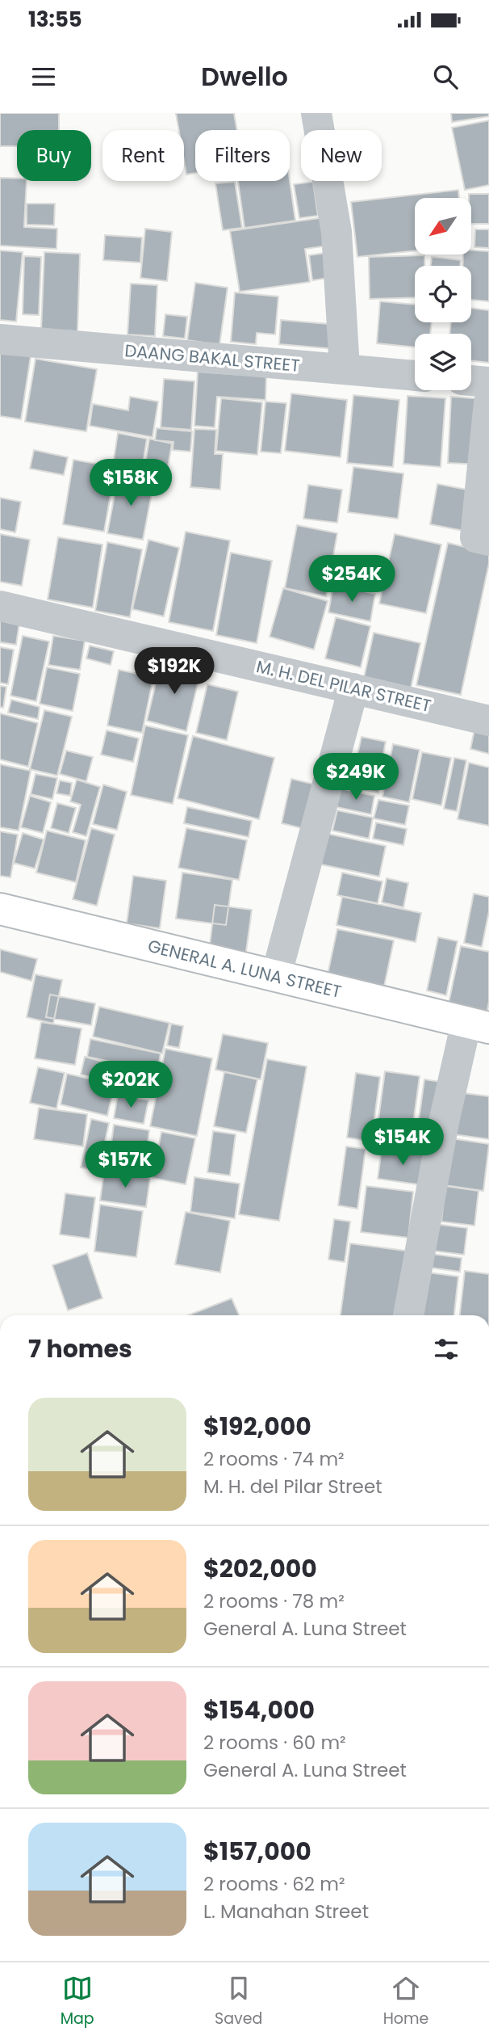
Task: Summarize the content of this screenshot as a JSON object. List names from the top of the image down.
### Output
{
  "streets": {
    "main road": ["GENERAL A. LUNA STREET"],
    "street": ["DAANG BAKAL STREET", "M. H. DEL PILAR STREET"]
  },
  "north": "bottom left",
  "page": {
    "status": "13:55",
    "header": "Dwello",
    "chip": [
      "Buy",
      "Rent",
      "Filters",
      "New"
    ],
    "price": [
      "$158K",
      "$254K",
      "$192K",
      "$249K",
      "$202K",
      "$154K",
      "$157K"
    ],
    "heading": "7 homes",
    "list": [
      {
        "name": "$192,000",
        "note": "2 rooms · 74 m² · M. H. del Pilar Street"
      },
      {
        "name": "$202,000",
        "note": "2 rooms · 78 m² · General A. Luna Street"
      },
      {
        "name": "$154,000",
        "note": "2 rooms · 60 m² · General A. Luna Street"
      },
      {
        "name": "$157,000",
        "note": "2 rooms · 62 m² · L. Manahan Street"
      }
    ],
    "tabs": ["Map", "Saved", "Home"]
  }
}
